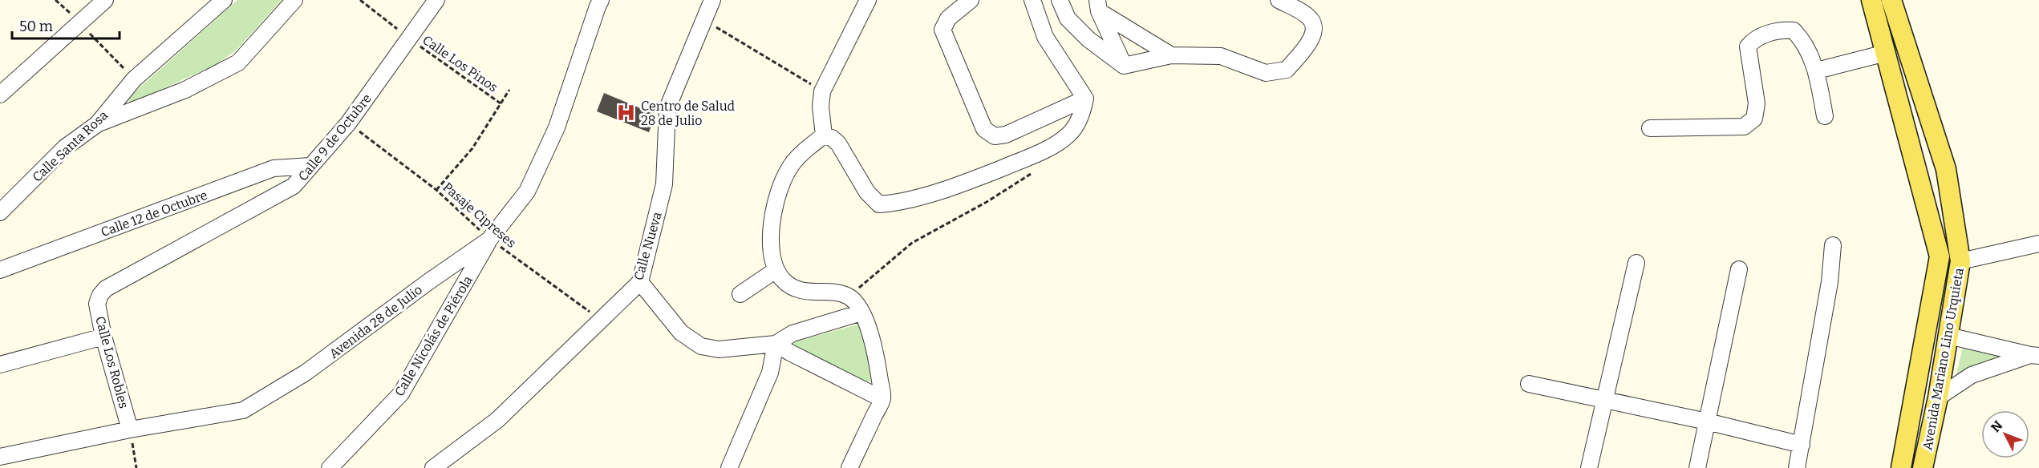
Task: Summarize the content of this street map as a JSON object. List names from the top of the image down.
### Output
{
  "streets": {
    "main road": ["Avenida Mariano Lino Urquieta"],
    "street": [
      "Calle 9 de Octubre",
      "Calle Santa Rosa",
      "Calle 12 de Octubre",
      "Calle Nueva",
      "Avenida 28 de Julio",
      "Calle Nicolás de Piérola",
      "Calle Los Robles"
    ],
    "path": ["Calle Los Pinos", "Pasaje Cipreses"]
  },
  "crossings": [
    ["Calle Los Pinos", "Calle 9 de Octubre"],
    ["Calle 9 de Octubre", "Calle 12 de Octubre"],
    ["Calle 9 de Octubre", "Pasaje Cipreses"],
    ["Calle 9 de Octubre", "Calle Los Robles"],
    ["Pasaje Cipreses", "Calle Nueva"],
    ["Pasaje Cipreses", "Avenida 28 de Julio"],
    ["Pasaje Cipreses", "Calle Nicolás de Piérola"],
    ["Avenida 28 de Julio", "Calle Nicolás de Piérola"],
    ["Avenida 28 de Julio", "Calle Los Robles"]
  ],
  "places": {
    "hospital": ["Centro de Salud 28 de Julio"]
  },
  "scale_bar": "50 m",
  "north": "top left"
}
